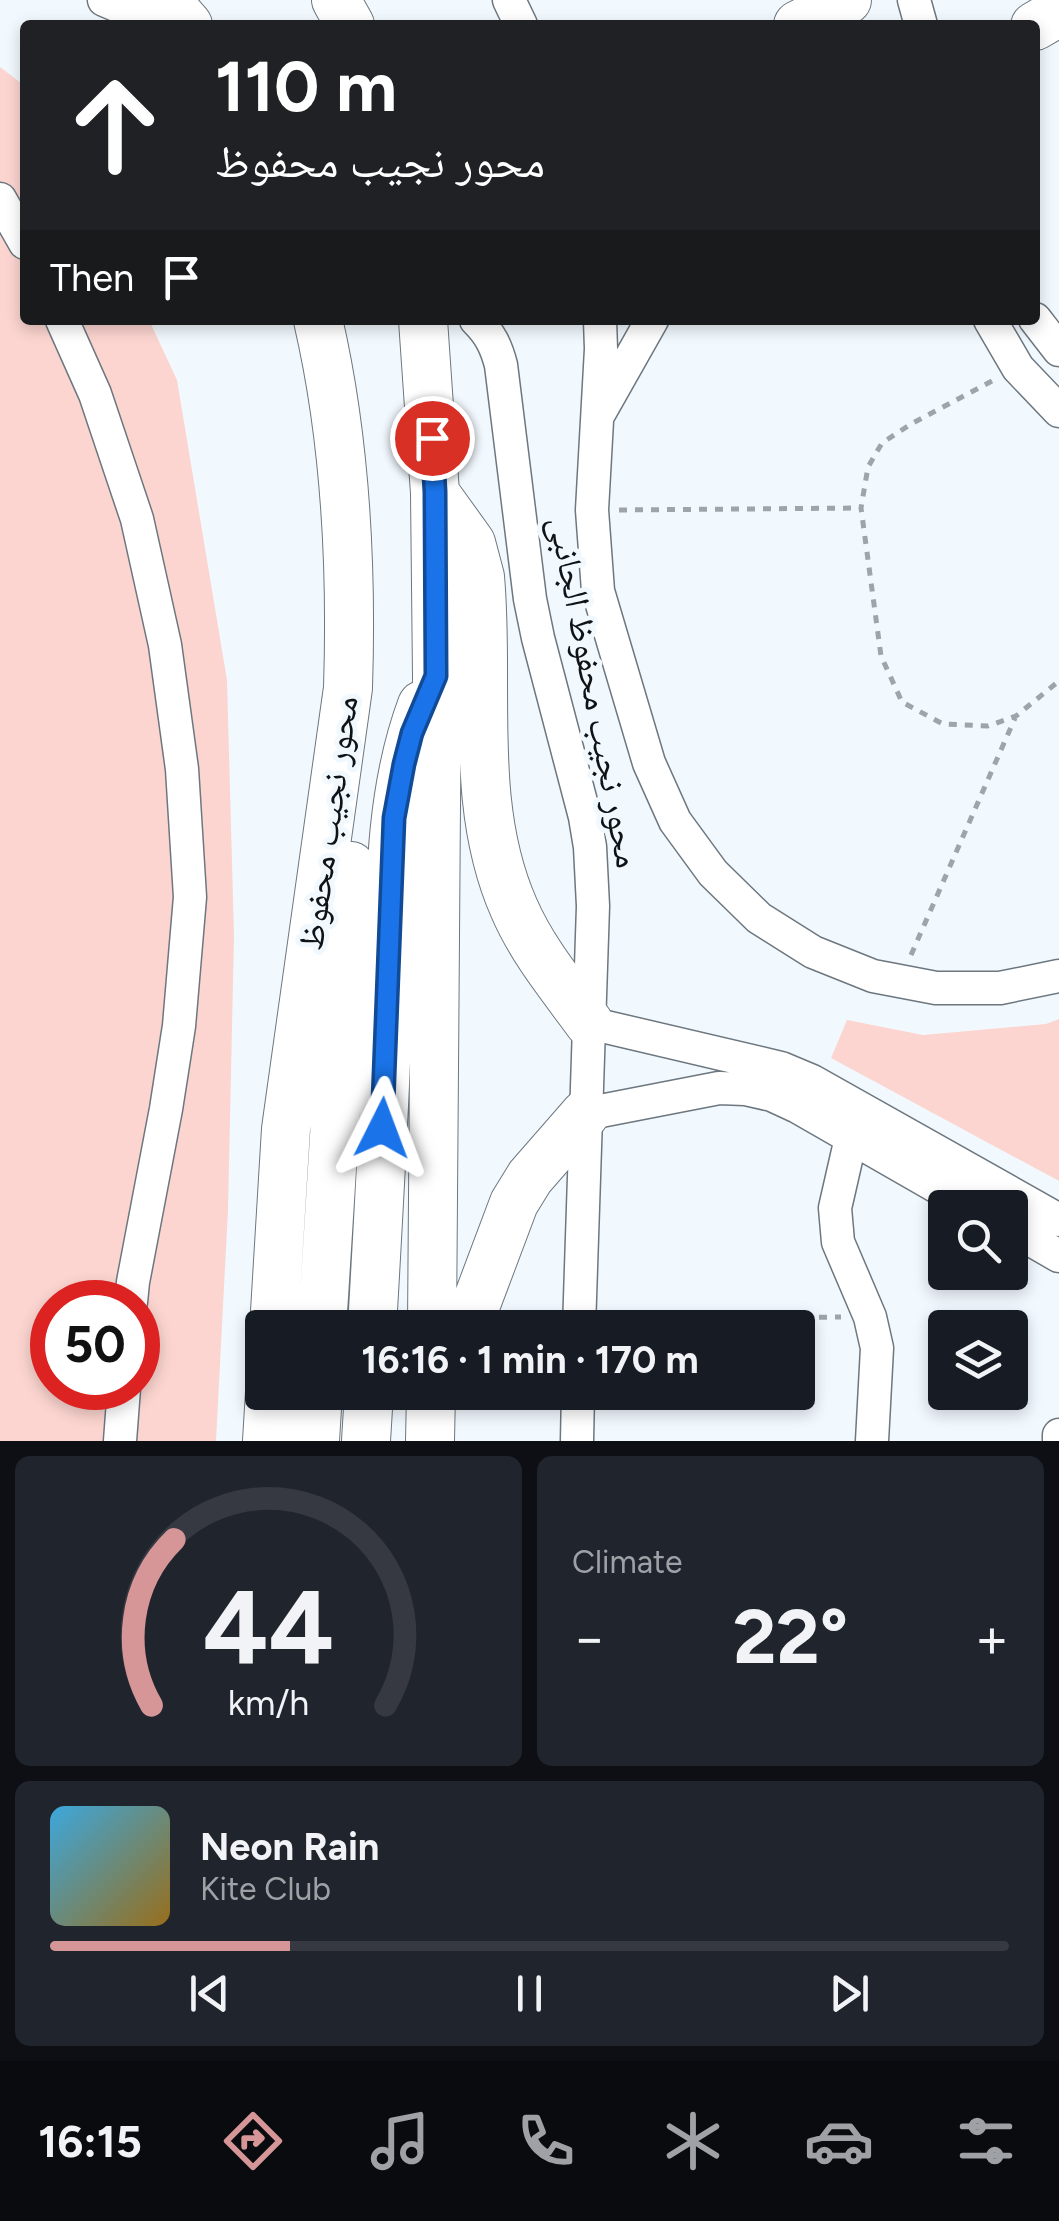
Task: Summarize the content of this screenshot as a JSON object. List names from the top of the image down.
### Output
{
  "streets": {
    "main road": ["محور نجيب محفوظ"],
    "street": ["محور نجيب محفوظ الجانبى"]
  },
  "page": {
    "turn": ["110 m", "محور نجيب محفوظ"],
    "then": "Then",
    "limit": "50",
    "trip": "16:16 · 1 min · 170 m",
    "tile": "Climate",
    "heat": ["−", "22°", "+"],
    "song": ["Neon Rain", "Kite Club"],
    "tabs": "16:15",
    "gauge": ["44", "km/h"]
  }
}
